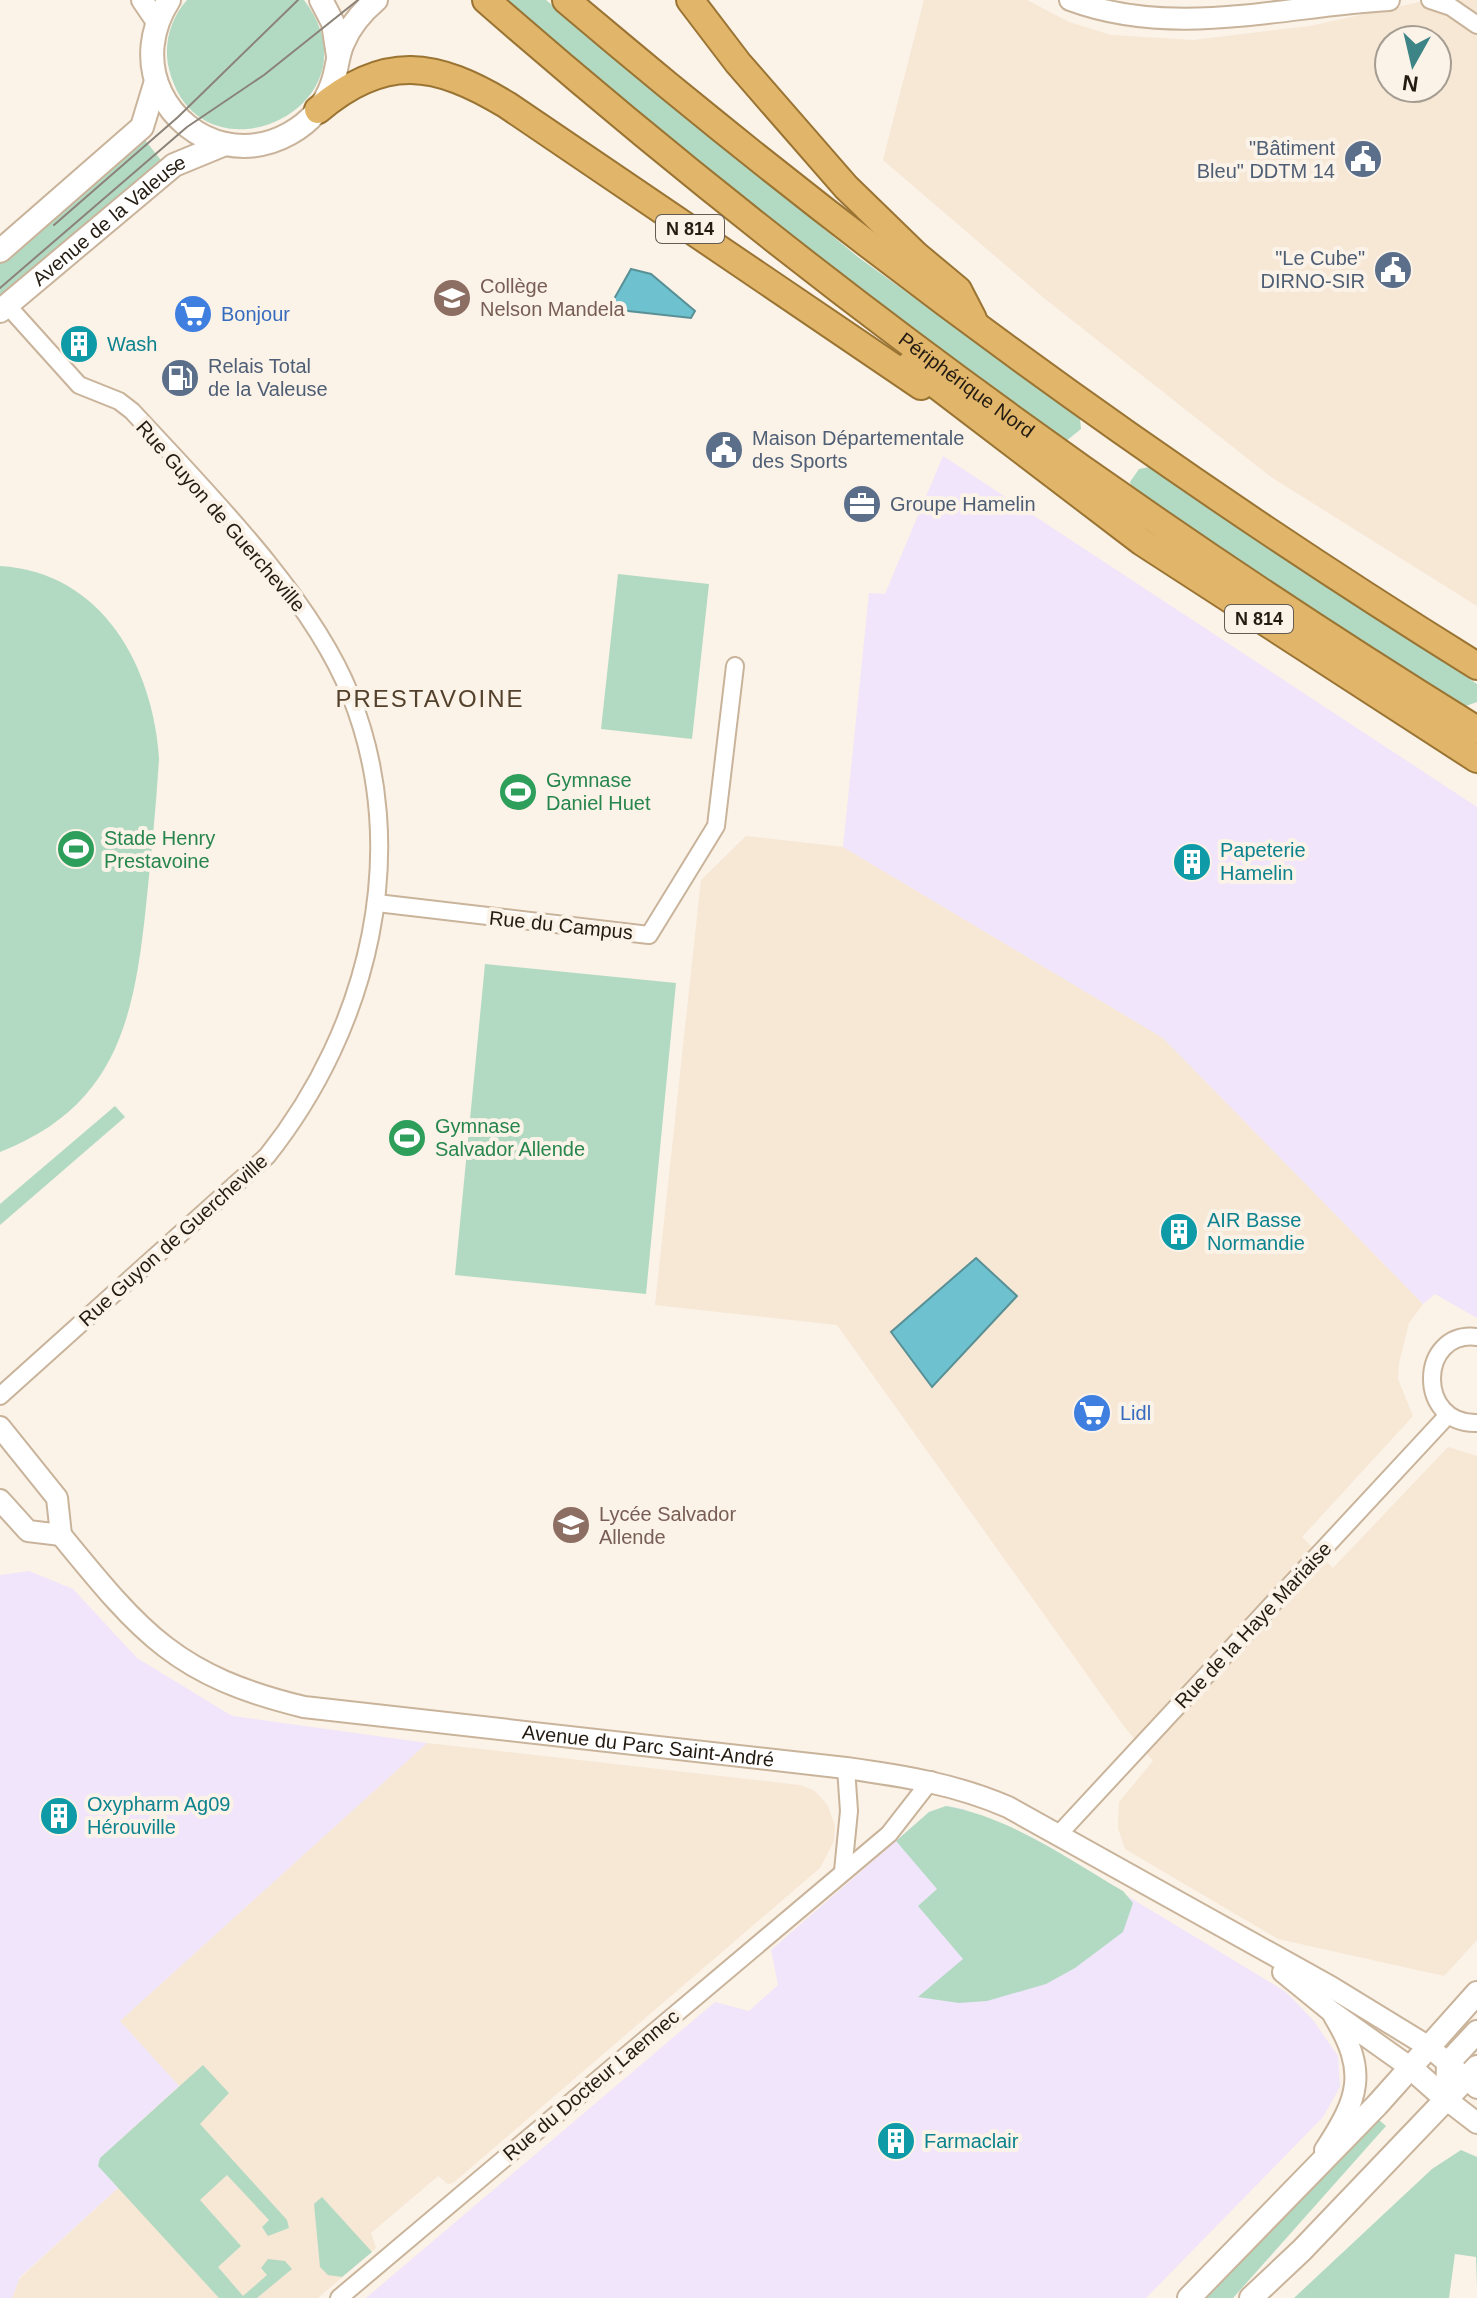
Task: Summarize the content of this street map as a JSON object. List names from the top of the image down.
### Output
{
  "streets": {
    "highway": ["N 814", "Périphérique Nord"],
    "main road": ["Avenue de la Valeuse"],
    "street": [
      "Rue Guyon de Guercheville",
      "Rue du Campus",
      "Rue de la Haye Mariaise",
      "Avenue du Parc Saint-André",
      "Rue du Docteur Laennec"
    ]
  },
  "crossings": [
    ["Avenue de la Valeuse", "Rue Guyon de Guercheville"],
    ["N 814", "Périphérique Nord"],
    ["Rue Guyon de Guercheville", "Rue du Campus"],
    ["Rue de la Haye Mariaise", "Avenue du Parc Saint-André"],
    ["Avenue du Parc Saint-André", "Rue du Docteur Laennec"]
  ],
  "districts": ["PRESTAVOINE"],
  "places": {
    "public building": ["\"Bâtiment Bleu\" DDTM 14", "\"Le Cube\" DIRNO-SIR", "Maison Départementale des Sports"],
    "school or university": ["Collège Nelson Mandela", "Lycée Salvador Allende"],
    "supermarket": ["Bonjour", "Lidl"],
    "building": [
      "Wash",
      "Papeterie Hamelin",
      "AIR Basse Normandie",
      "Oxypharm Ag09 Hérouville",
      "Farmaclair"
    ],
    "fuel station": ["Relais Total de la Valeuse"],
    "office": ["Groupe Hamelin"],
    "sports": ["Gymnase Daniel Huet", "Stade Henry Prestavoine", "Gymnase Salvador Allende"]
  },
  "north": "bottom"
}
